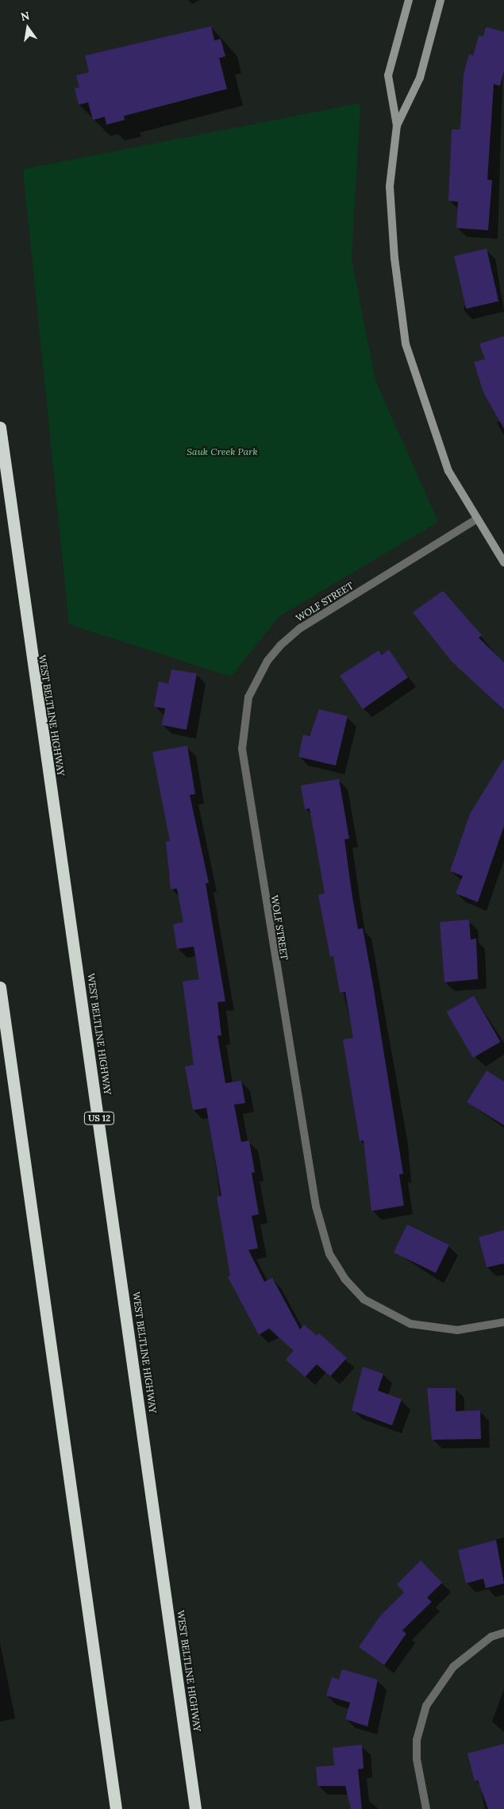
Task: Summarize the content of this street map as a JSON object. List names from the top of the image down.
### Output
{
  "streets": {
    "highway": ["WEST BELTLINE HIGHWAY", "US 12"],
    "street": ["WOLF STREET"]
  },
  "parks": ["Sauk Creek Park"],
  "north": "top"
}
